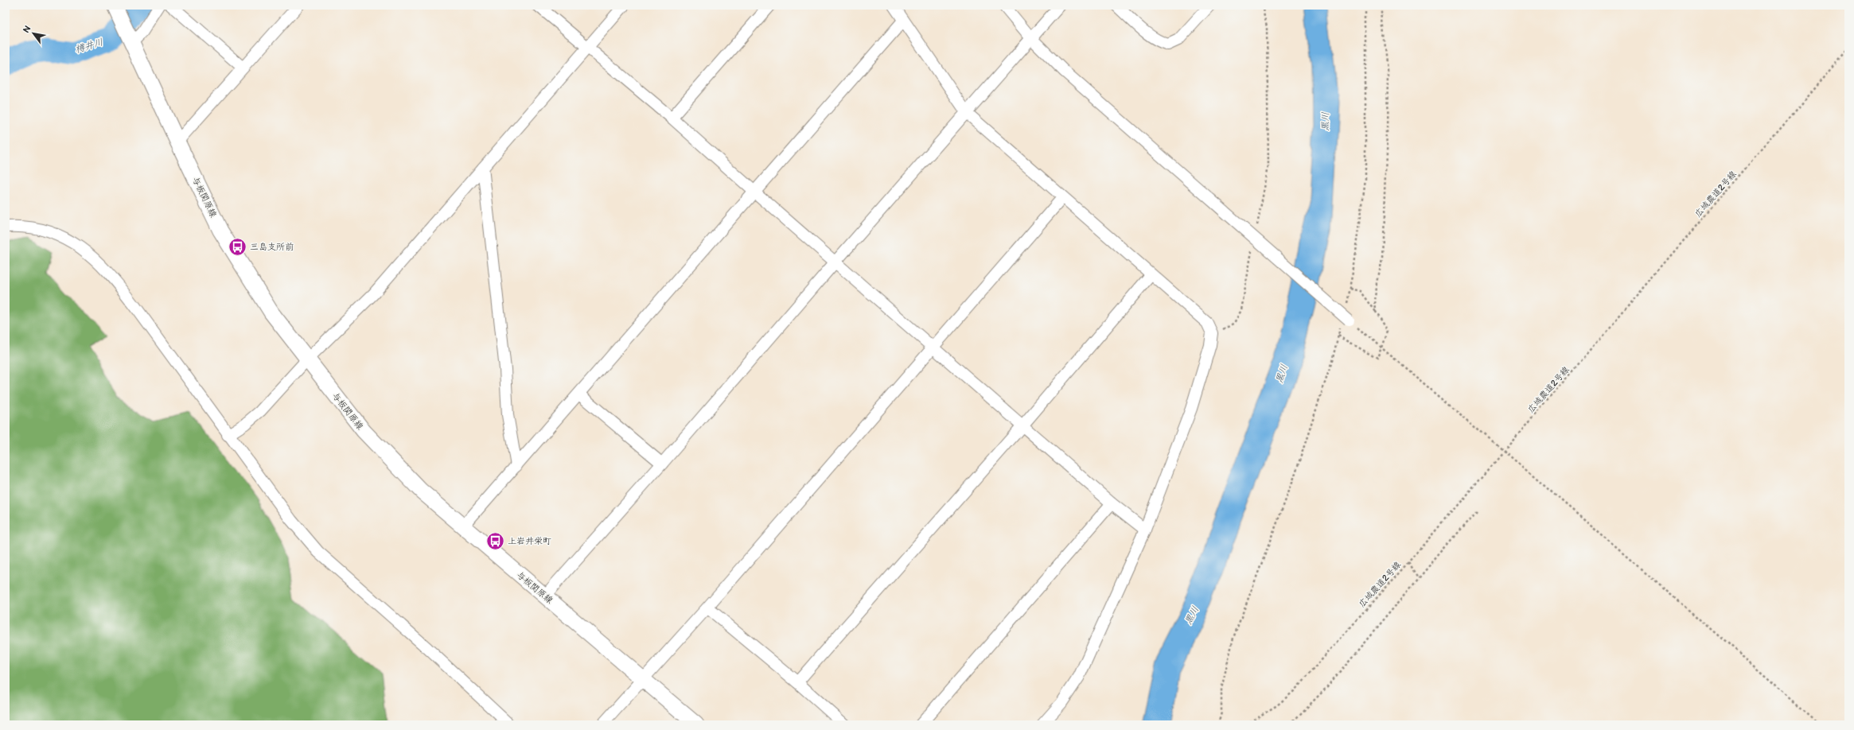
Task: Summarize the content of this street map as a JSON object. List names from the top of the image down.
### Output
{
  "streets": {
    "main road": ["与板関原線"],
    "path": ["広域農道2号線"]
  },
  "water": ["樽井川", "黒川"],
  "places": {
    "bus stop": ["三島支所前", "上岩井栄町"]
  },
  "north": "top left"
}
